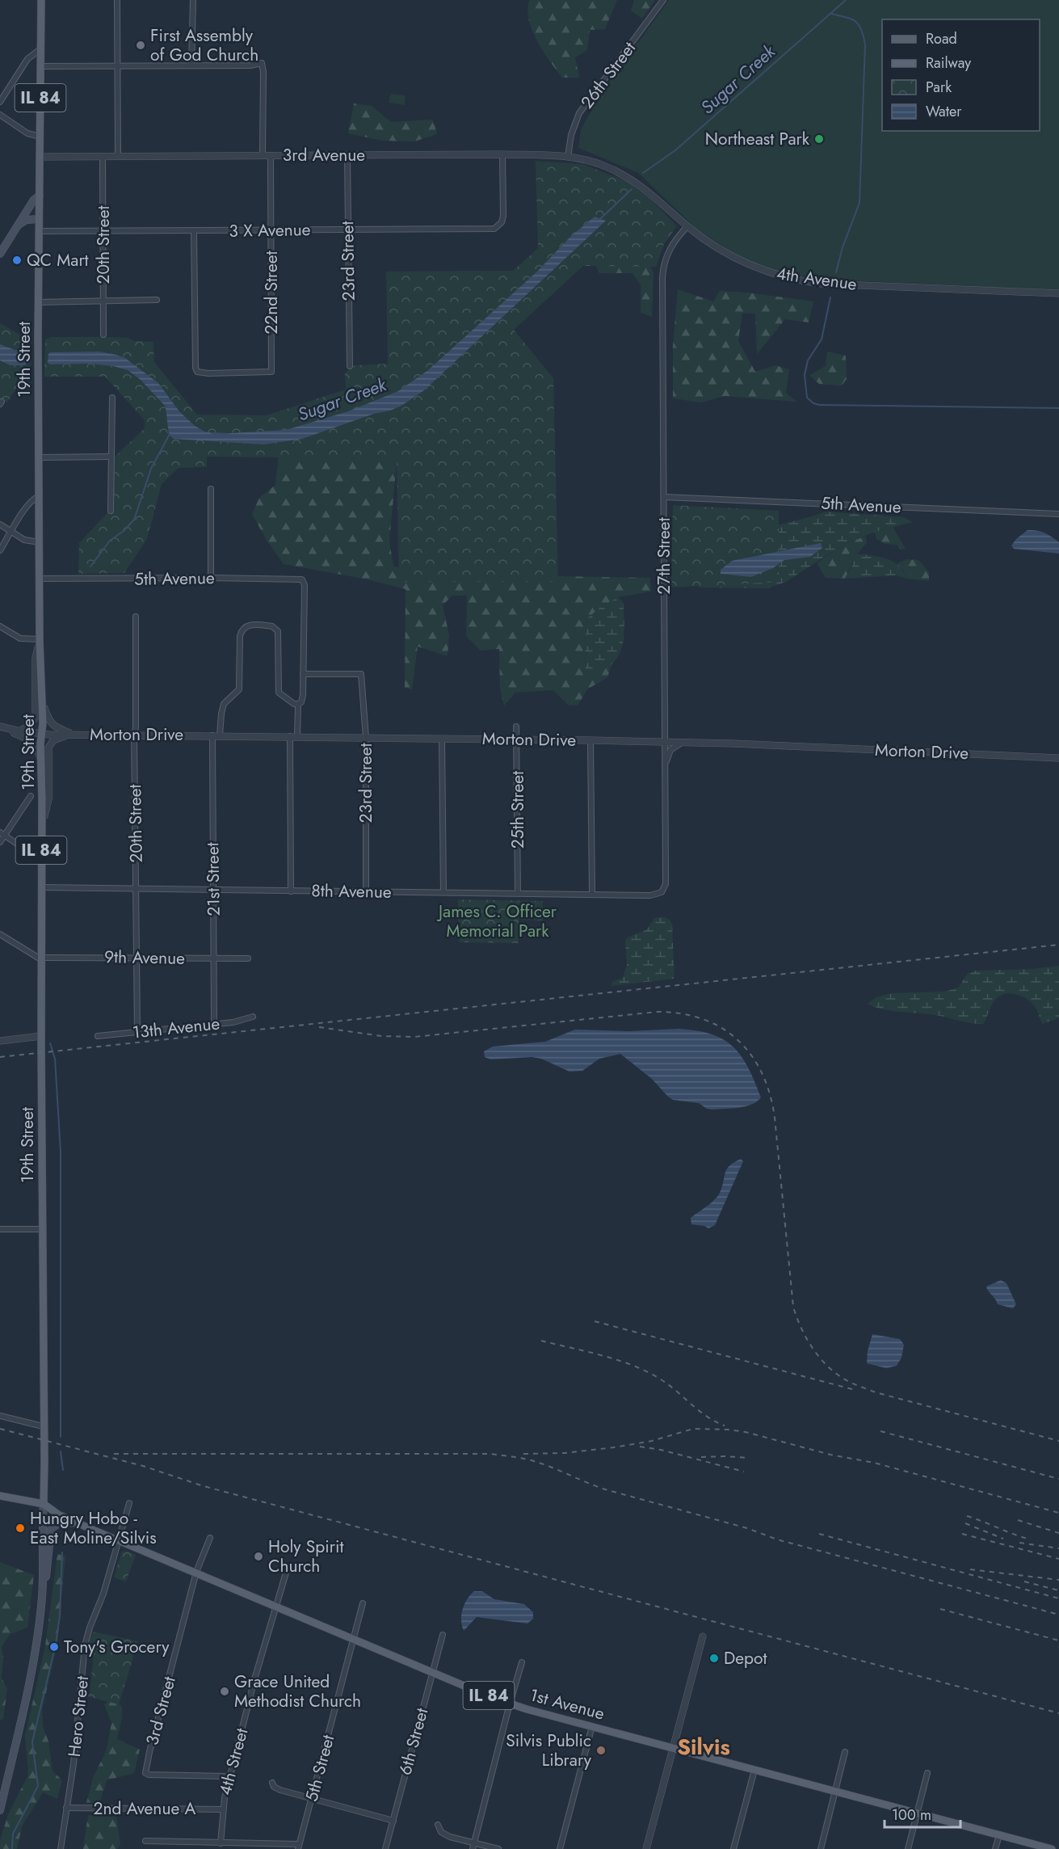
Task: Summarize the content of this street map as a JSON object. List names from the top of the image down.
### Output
{
  "streets": {
    "main road": ["IL 84", "19th Street", "1st Avenue"],
    "street": [
      "26th Street",
      "3rd Avenue",
      "3 X Avenue",
      "20th Street",
      "23rd Street",
      "4th Avenue",
      "22nd Street",
      "5th Avenue",
      "27th Street",
      "Morton Drive",
      "25th Street",
      "21st Street",
      "8th Avenue",
      "9th Avenue",
      "13th Avenue",
      "3rd Street",
      "Hero Street",
      "6th Street",
      "4th Street",
      "5th Street",
      "2nd Avenue A"
    ]
  },
  "crossings": [
    ["26th Street", "3rd Avenue"],
    ["3rd Avenue", "3 X Avenue"],
    ["3rd Avenue", "20th Street"],
    ["3rd Avenue", "23rd Street"],
    ["3rd Avenue", "4th Avenue"],
    ["3rd Avenue", "22nd Street"],
    ["3rd Avenue", "19th Street"],
    ["3 X Avenue", "20th Street"],
    ["3 X Avenue", "23rd Street"],
    ["3 X Avenue", "22nd Street"],
    ["3 X Avenue", "19th Street"],
    ["20th Street", "Morton Drive"],
    ["20th Street", "8th Avenue"],
    ["20th Street", "9th Avenue"],
    ["20th Street", "13th Avenue"],
    ["23rd Street", "5th Avenue"],
    ["23rd Street", "Morton Drive"],
    ["23rd Street", "8th Avenue"],
    ["4th Avenue", "27th Street"],
    ["19th Street", "5th Avenue"],
    ["19th Street", "Morton Drive"],
    ["19th Street", "8th Avenue"],
    ["19th Street", "9th Avenue"],
    ["19th Street", "1st Avenue"],
    ["5th Avenue", "27th Street"],
    ["27th Street", "Morton Drive"],
    ["27th Street", "8th Avenue"],
    ["Morton Drive", "25th Street"],
    ["Morton Drive", "21st Street"],
    ["25th Street", "8th Avenue"],
    ["21st Street", "8th Avenue"],
    ["21st Street", "9th Avenue"],
    ["21st Street", "13th Avenue"],
    ["1st Avenue", "3rd Street"],
    ["1st Avenue", "Hero Street"],
    ["1st Avenue", "6th Street"],
    ["1st Avenue", "4th Street"],
    ["1st Avenue", "5th Street"],
    ["3rd Street", "4th Street"],
    ["Hero Street", "2nd Avenue A"],
    ["4th Street", "2nd Avenue A"]
  ],
  "districts": ["Silvis"],
  "water": ["Sugar Creek"],
  "parks": ["James C. Officer Memorial Park"],
  "places": [
    "First Assembly of God Church",
    "Northeast Park",
    "QC Mart",
    "Hungry Hobo - East Moline/Silvis",
    "Holy Spirit Church",
    "Tony's Grocery",
    "Depot",
    "Grace United Methodist Church",
    "Silvis Public Library"
  ],
  "legend": [
    "Road",
    "Railway",
    "Park",
    "Water"
  ],
  "scale_bar": "100 m"
}
